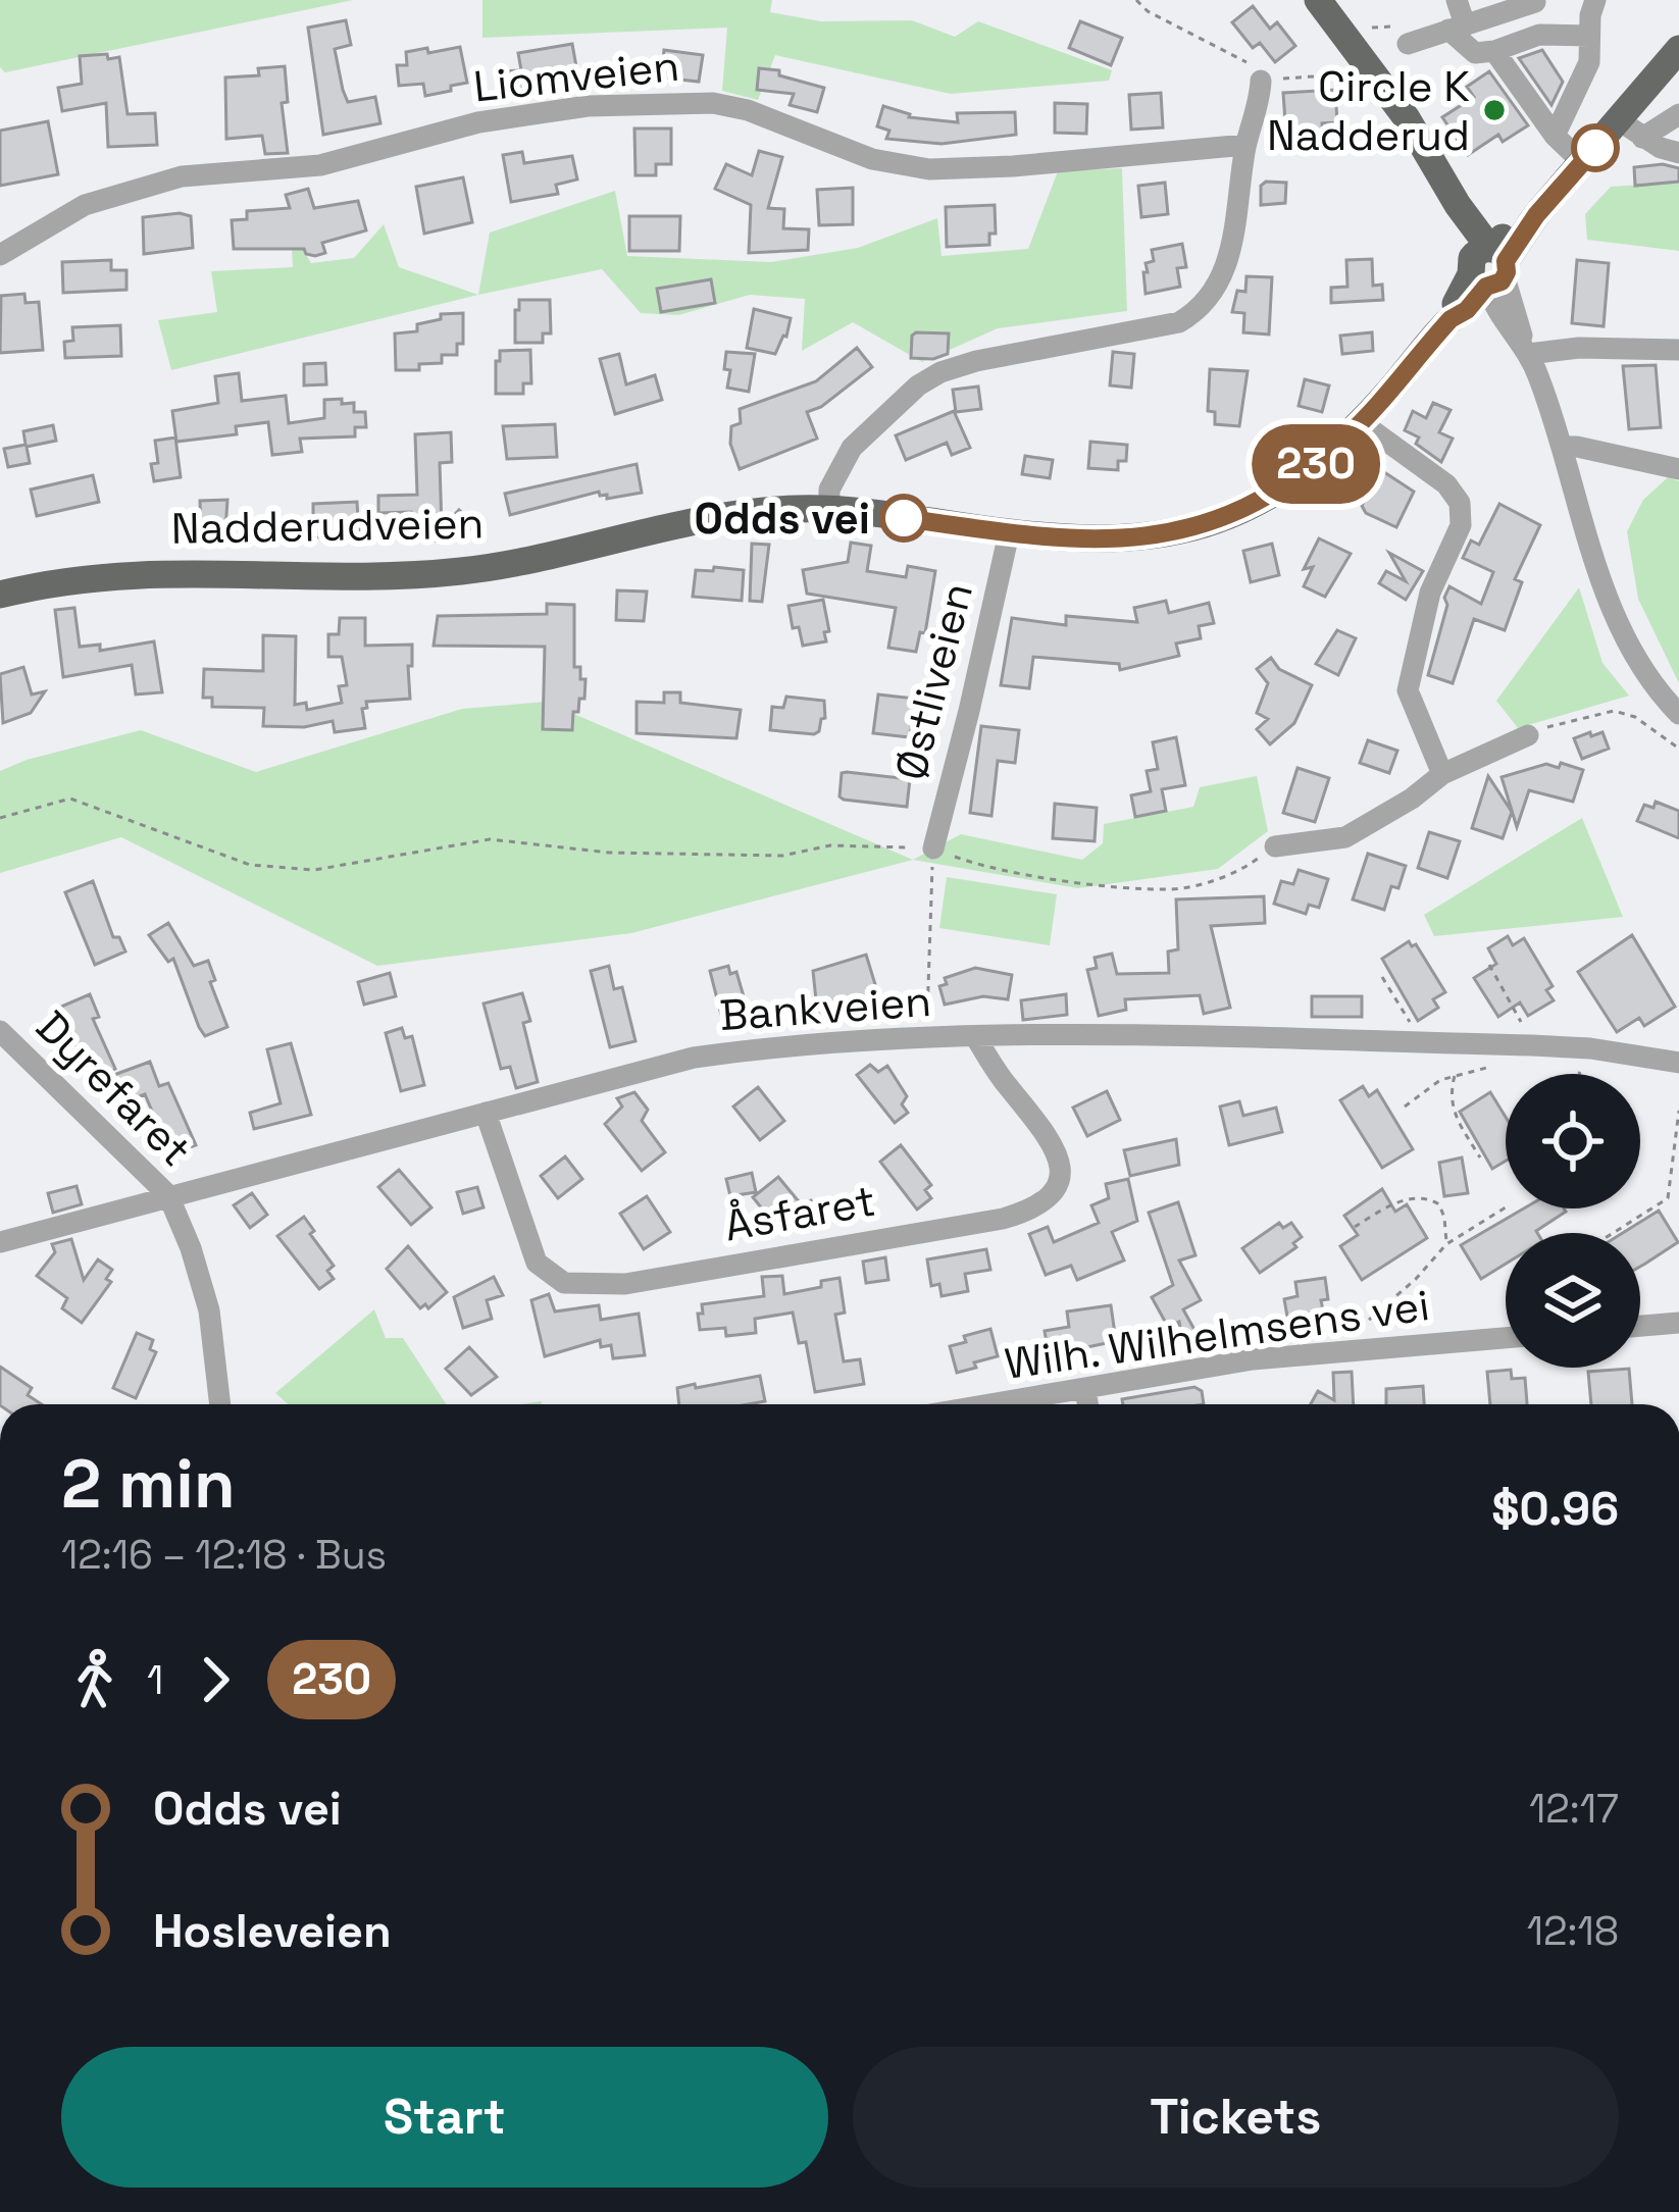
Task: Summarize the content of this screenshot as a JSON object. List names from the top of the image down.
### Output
{
  "streets": {
    "main road": ["Nadderudveien"],
    "street": [
      "Liomveien",
      "Østliveien",
      "Bankveien",
      "Dyrefaret",
      "Åsfaret",
      "Wilh. Wilhelmsens vei"
    ]
  },
  "crossings": [
    ["Nadderudveien", "Østliveien"],
    ["Bankveien", "Dyrefaret"],
    ["Bankveien", "Åsfaret"]
  ],
  "places": ["Circle K Nadderud", "Odds vei"],
  "lines": ["bus line 230"],
  "page": {
    "on_map": "230",
    "heading": ["2 min", "12:16 – 12:18 · Bus", "$0.96"],
    "legs": ["1", "230"],
    "list": [
      {
        "name": "Odds vei",
        "value": "12:17"
      },
      {
        "name": "Hosleveien",
        "value": "12:18"
      }
    ],
    "buttons": ["Start", "Tickets"]
  }
}
